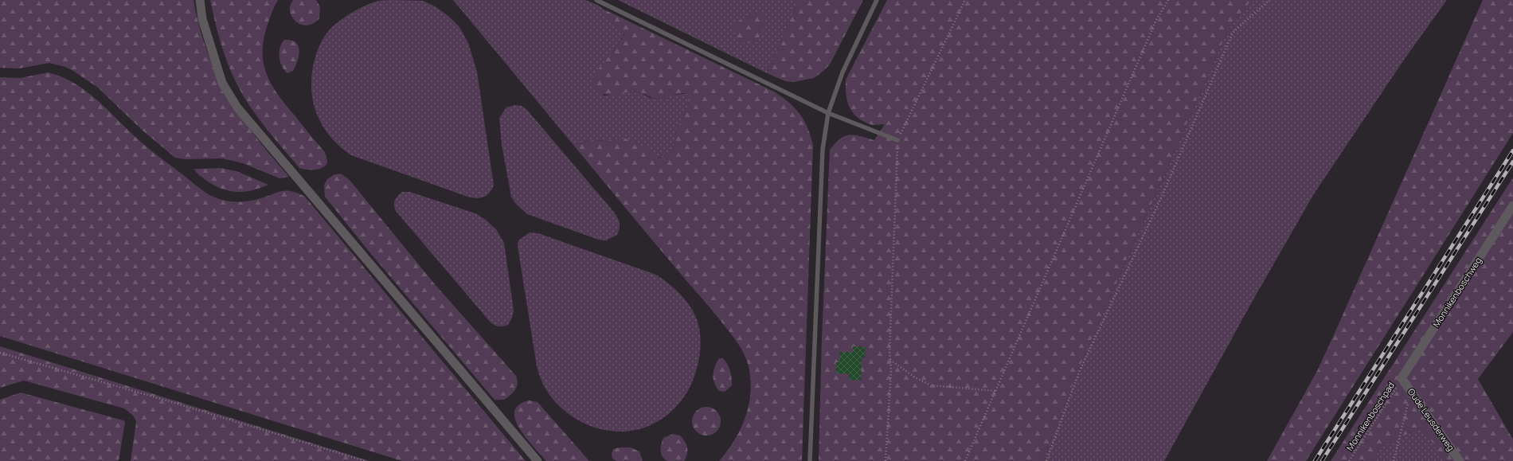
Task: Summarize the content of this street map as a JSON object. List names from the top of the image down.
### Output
{
  "streets": {
    "street": ["Monnikenboschweg", "Oude Leusderweg"],
    "path": ["Monnikenboschpad"]
  },
  "crossings": [
    ["Monnikenboschweg", "Monnikenboschpad"],
    ["Monnikenboschweg", "Oude Leusderweg"],
    ["Monnikenboschpad", "Oude Leusderweg"]
  ]
}
